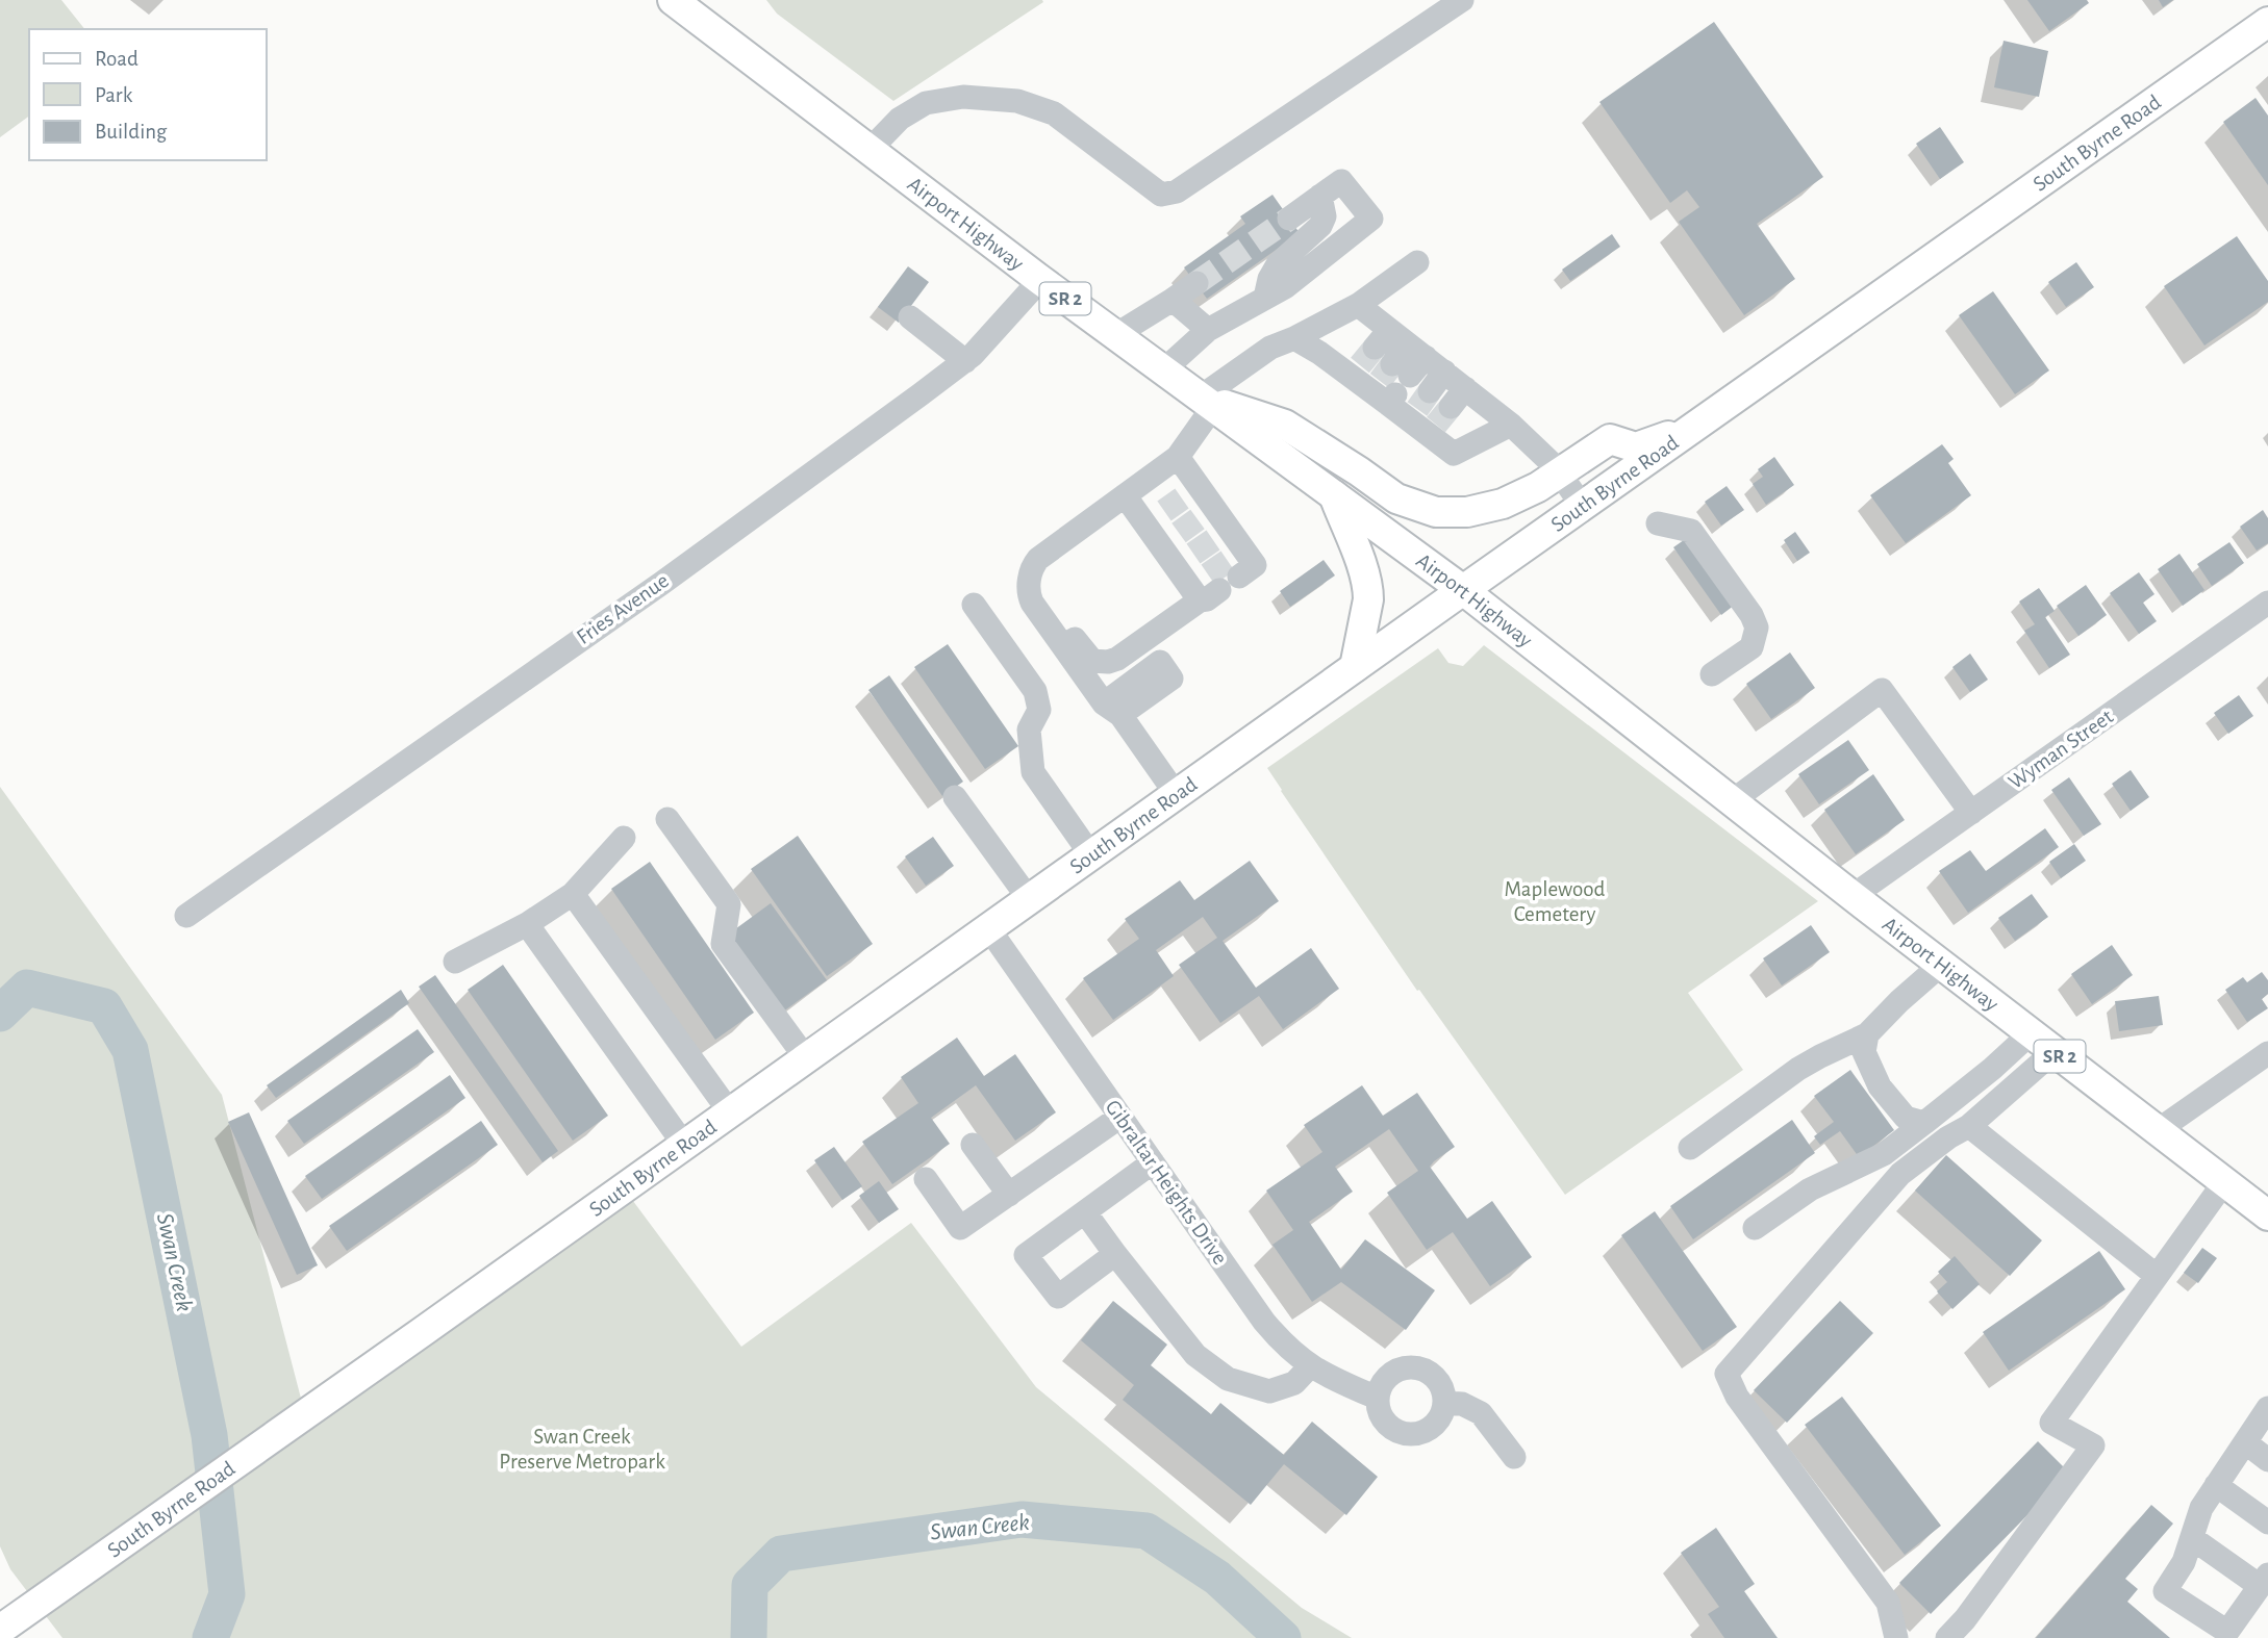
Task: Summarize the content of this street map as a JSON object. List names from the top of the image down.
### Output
{
  "streets": {
    "main road": ["South Byrne Road", "Airport Highway", "SR 2"],
    "street": ["Fries Avenue", "Wyman Street", "Gibraltar Heights Drive"]
  },
  "crossings": [
    ["South Byrne Road", "Airport Highway"],
    ["South Byrne Road", "Gibraltar Heights Drive"],
    ["Airport Highway", "Fries Avenue"],
    ["Airport Highway", "Wyman Street"]
  ],
  "water": ["Swan Creek"],
  "parks": ["Maplewood Cemetery", "Swan Creek Preserve Metropark"],
  "legend": ["Road", "Park", "Building"]
}
